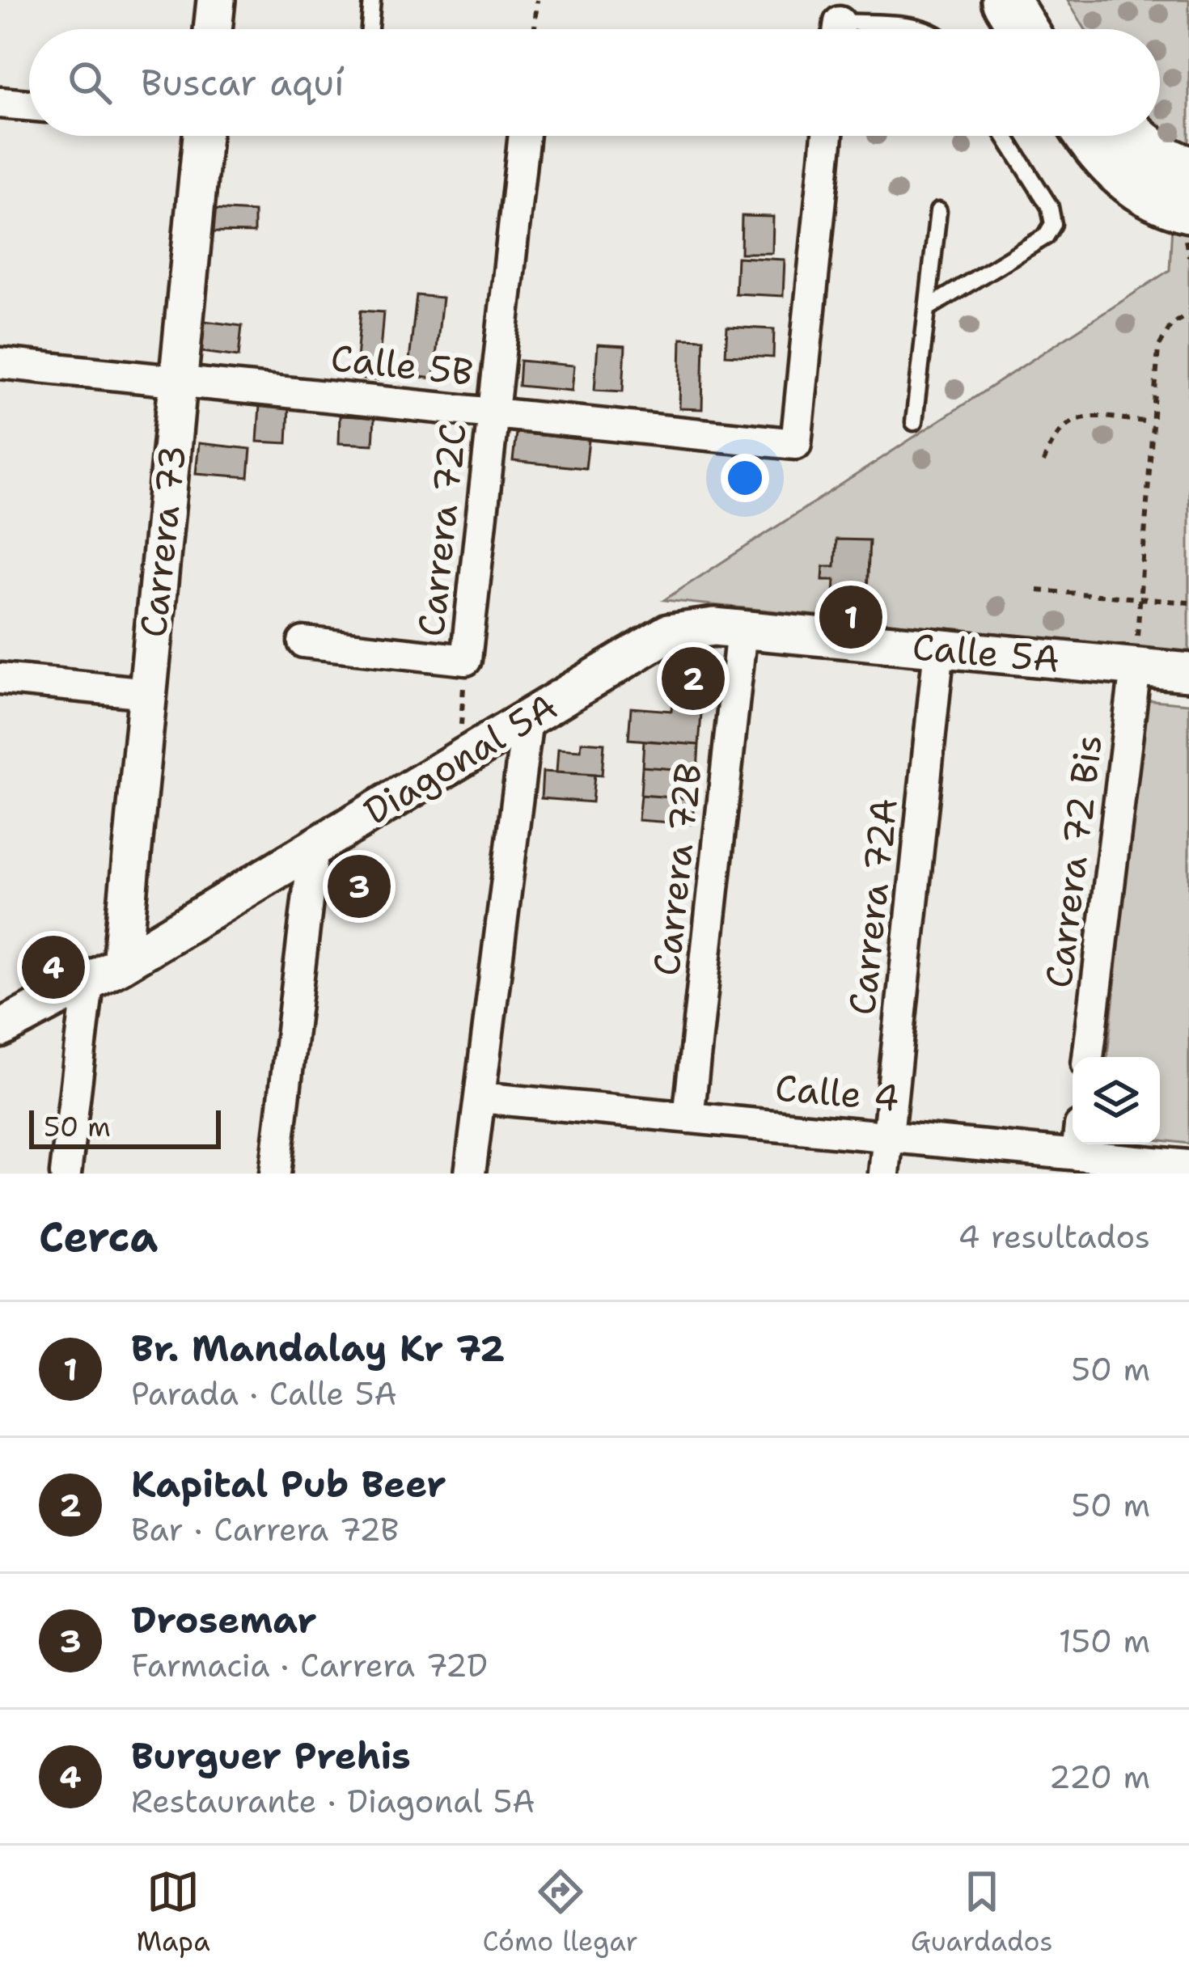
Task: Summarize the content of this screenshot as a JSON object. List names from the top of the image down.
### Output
{
  "streets": {
    "street": [
      "Calle 5B",
      "Carrera 72C",
      "Carrera 73",
      "Calle 5A",
      "Diagonal 5A",
      "Carrera 72 Bis",
      "Carrera 72B",
      "Carrera 72A",
      "Calle 4"
    ]
  },
  "crossings": [
    ["Calle 5B", "Carrera 72C"],
    ["Calle 5B", "Carrera 73"],
    ["Carrera 73", "Diagonal 5A"],
    ["Calle 5A", "Diagonal 5A"],
    ["Calle 5A", "Carrera 72 Bis"],
    ["Calle 5A", "Carrera 72B"],
    ["Calle 5A", "Carrera 72A"],
    ["Carrera 72B", "Calle 4"],
    ["Carrera 72A", "Calle 4"]
  ],
  "scale_bar": "50 m",
  "page": {
    "search": "Buscar aquí",
    "pins": [
      "1",
      "2",
      "3",
      "4"
    ],
    "scale": "50 m",
    "heading": ["Cerca", "4 resultados"],
    "list": [
      {
        "mark": "1",
        "name": "Br. Mandalay Kr 72",
        "note": "Parada · Calle 5A",
        "value": "50 m"
      },
      {
        "mark": "2",
        "name": "Kapital Pub Beer",
        "note": "Bar · Carrera 72B",
        "value": "50 m"
      },
      {
        "mark": "3",
        "name": "Drosemar",
        "note": "Farmacia · Carrera 72D",
        "value": "150 m"
      },
      {
        "mark": "4",
        "name": "Burguer Prehis",
        "note": "Restaurante · Diagonal 5A",
        "value": "220 m"
      }
    ],
    "nav": ["Mapa", "Cómo llegar", "Guardados"]
  }
}
